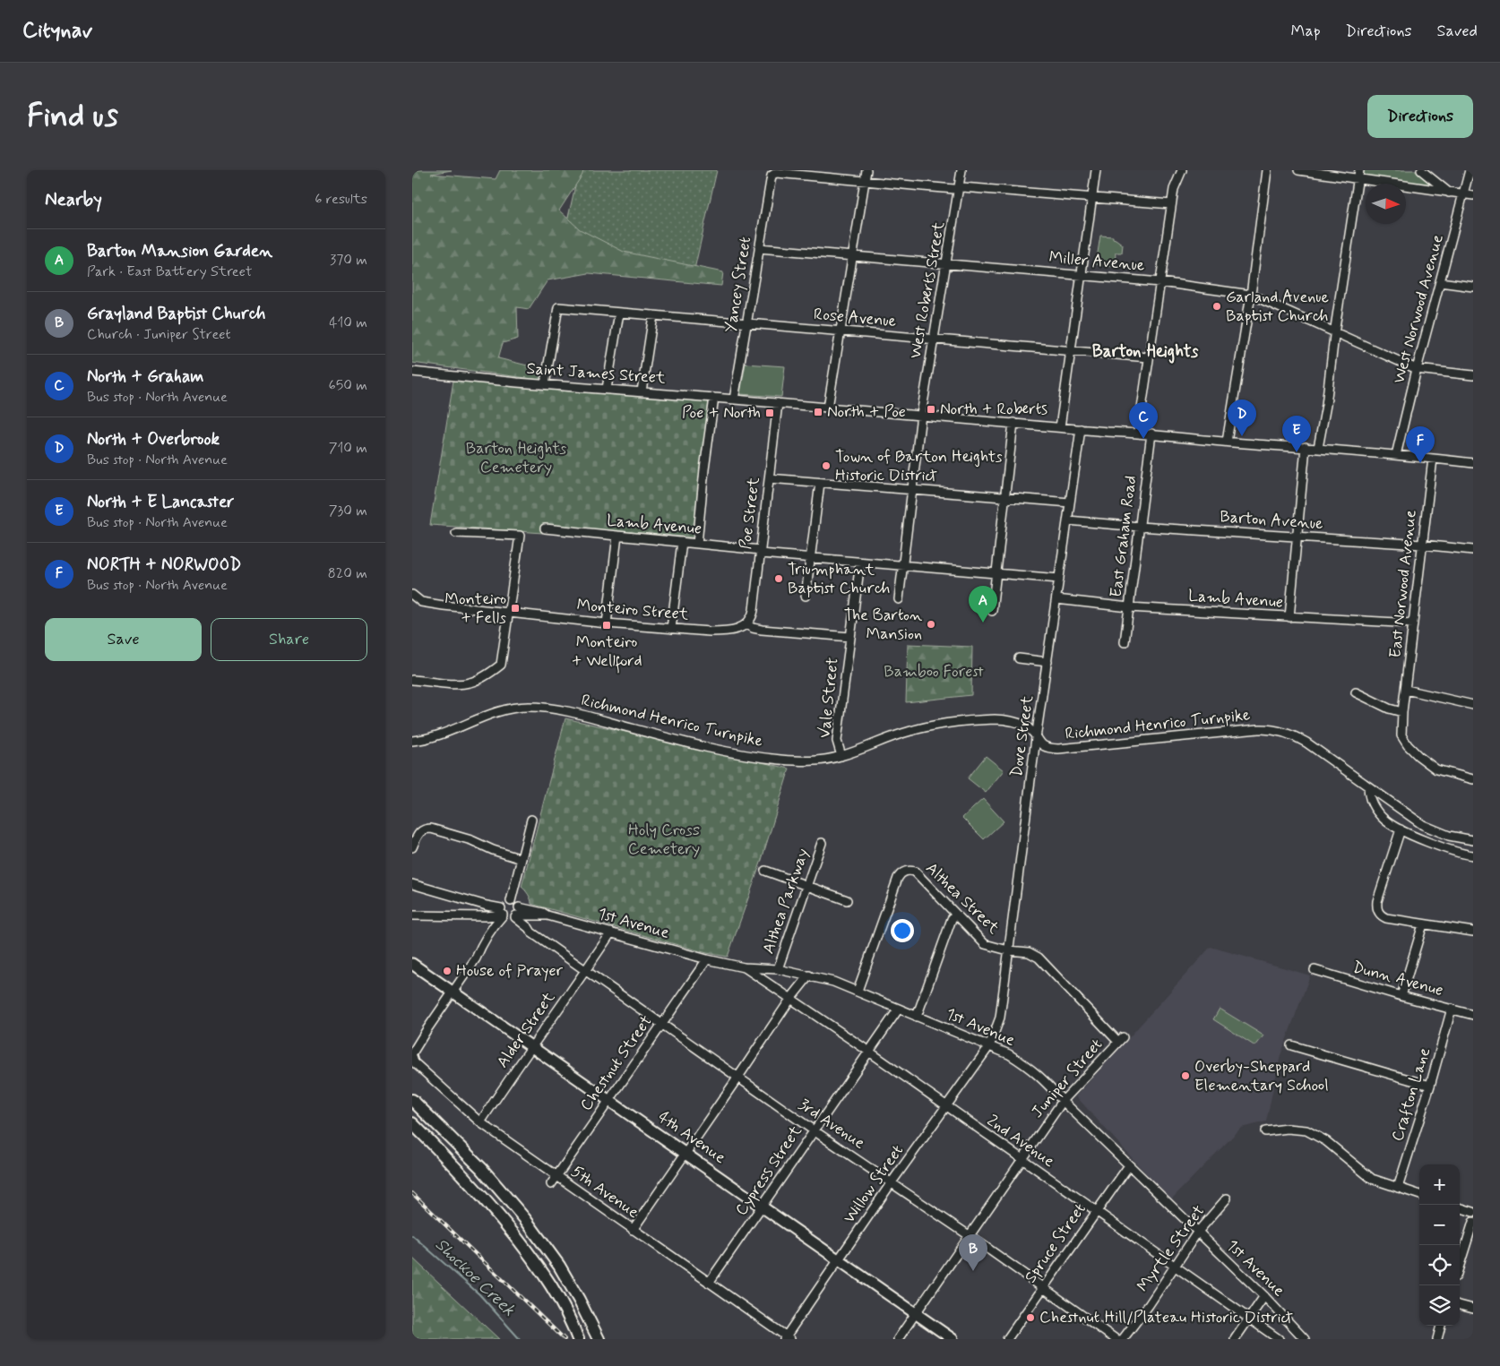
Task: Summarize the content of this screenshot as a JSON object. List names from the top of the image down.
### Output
{
  "streets": {
    "main road": ["4th Avenue"],
    "street": [
      "Miller Avenue",
      "Yancey Street",
      "West Roberts Street",
      "West Norwood Avenue",
      "Rose Avenue",
      "Saint James Street",
      "Poe Street",
      "Barton Avenue",
      "Lamb Avenue",
      "East Graham Road",
      "East Norwood Avenue",
      "Monteiro Street",
      "Vale Street",
      "Richmond Henrico Turnpike",
      "Dove Street",
      "Althea Street",
      "Althea Parkway",
      "1st Avenue",
      "Dunn Avenue",
      "Alder Street",
      "Chestnut Street",
      "Juniper Street",
      "Crafton Lane",
      "3rd Avenue",
      "2nd Avenue",
      "Cypress Street",
      "Willow Street",
      "5th Avenue",
      "Spruce Street",
      "Myrtle Street"
    ]
  },
  "crossings": [
    ["Miller Avenue", "Yancey Street"],
    ["Miller Avenue", "West Roberts Street"],
    ["Miller Avenue", "West Norwood Avenue"],
    ["Yancey Street", "Rose Avenue"],
    ["Yancey Street", "Saint James Street"],
    ["West Roberts Street", "Rose Avenue"],
    ["West Roberts Street", "Saint James Street"],
    ["West Roberts Street", "Lamb Avenue"],
    ["West Norwood Avenue", "Saint James Street"],
    ["Rose Avenue", "Saint James Street"],
    ["Saint James Street", "Poe Street"],
    ["Saint James Street", "East Graham Road"],
    ["Saint James Street", "East Norwood Avenue"],
    ["Saint James Street", "Dove Street"],
    ["Poe Street", "Lamb Avenue"],
    ["Poe Street", "Monteiro Street"],
    ["Barton Avenue", "East Graham Road"],
    ["Barton Avenue", "East Norwood Avenue"],
    ["Barton Avenue", "Dove Street"],
    ["Lamb Avenue", "East Graham Road"],
    ["Lamb Avenue", "East Norwood Avenue"],
    ["Lamb Avenue", "Vale Street"],
    ["Lamb Avenue", "Dove Street"],
    ["Vale Street", "Richmond Henrico Turnpike"],
    ["Richmond Henrico Turnpike", "Dove Street"],
    ["Dove Street", "Althea Street"],
    ["Dove Street", "1st Avenue"],
    ["Dove Street", "Willow Street"],
    ["Althea Street", "1st Avenue"],
    ["Althea Street", "Juniper Street"],
    ["Althea Parkway", "1st Avenue"],
    ["1st Avenue", "Alder Street"],
    ["1st Avenue", "Chestnut Street"],
    ["1st Avenue", "Juniper Street"],
    ["1st Avenue", "3rd Avenue"],
    ["1st Avenue", "2nd Avenue"],
    ["1st Avenue", "Cypress Street"],
    ["1st Avenue", "Willow Street"],
    ["1st Avenue", "Spruce Street"],
    ["1st Avenue", "Myrtle Street"],
    ["Dunn Avenue", "Crafton Lane"],
    ["Alder Street", "3rd Avenue"],
    ["Alder Street", "4th Avenue"],
    ["Alder Street", "5th Avenue"],
    ["Chestnut Street", "3rd Avenue"],
    ["Chestnut Street", "4th Avenue"],
    ["Chestnut Street", "5th Avenue"],
    ["Juniper Street", "3rd Avenue"],
    ["Juniper Street", "4th Avenue"],
    ["Juniper Street", "2nd Avenue"],
    ["3rd Avenue", "Cypress Street"],
    ["3rd Avenue", "Willow Street"],
    ["3rd Avenue", "Spruce Street"],
    ["4th Avenue", "Cypress Street"],
    ["4th Avenue", "Willow Street"],
    ["2nd Avenue", "Cypress Street"],
    ["2nd Avenue", "Willow Street"],
    ["2nd Avenue", "Spruce Street"],
    ["2nd Avenue", "Myrtle Street"],
    ["Cypress Street", "5th Avenue"],
    ["Willow Street", "5th Avenue"]
  ],
  "districts": ["Barton Heights"],
  "water": ["Shockoe Creek"],
  "parks": ["Barton Heights Cemetery", "Bamboo Forest", "Holy Cross Cemetery"],
  "places": {
    "other": [
      "Garland Avenue Baptist Church",
      "Town of Barton Heights Historic District",
      "Triumphant Baptist Church",
      "The Barton Mansion",
      "House of Prayer",
      "Overby-Sheppard Elementary School",
      "Chestnut Hill/Plateau Historic District"
    ],
    "transit": [
      "North + Roberts",
      "North + Poe",
      "Poe + North",
      "Monteiro + Fells",
      "Monteiro + Wellford"
    ]
  },
  "north": "right",
  "page": {
    "header": "Citynav",
    "nav": ["Map", "Directions", "Saved"],
    "buttons": [
      "Directions",
      ["Save", "Share"]
    ],
    "title": "Find us",
    "heading": ["Nearby", "6 results"],
    "list": [
      {
        "mark": "A",
        "name": "Barton Mansion Garden",
        "note": "Park · East Battery Street",
        "value": "370 m"
      },
      {
        "mark": "B",
        "name": "Grayland Baptist Church",
        "note": "Church · Juniper Street",
        "value": "410 m"
      },
      {
        "mark": "C",
        "name": "North + Graham",
        "note": "Bus stop · North Avenue",
        "value": "650 m"
      },
      {
        "mark": "D",
        "name": "North + Overbrook",
        "note": "Bus stop · North Avenue",
        "value": "710 m"
      },
      {
        "mark": "E",
        "name": "North + E Lancaster",
        "note": "Bus stop · North Avenue",
        "value": "730 m"
      },
      {
        "mark": "F",
        "name": "NORTH + NORWOOD",
        "note": "Bus stop · North Avenue",
        "value": "820 m"
      }
    ],
    "pins": [
      "D",
      "C",
      "E",
      "F",
      "A",
      "B"
    ],
    "map_buttons": ["+", "−"]
  }
}
